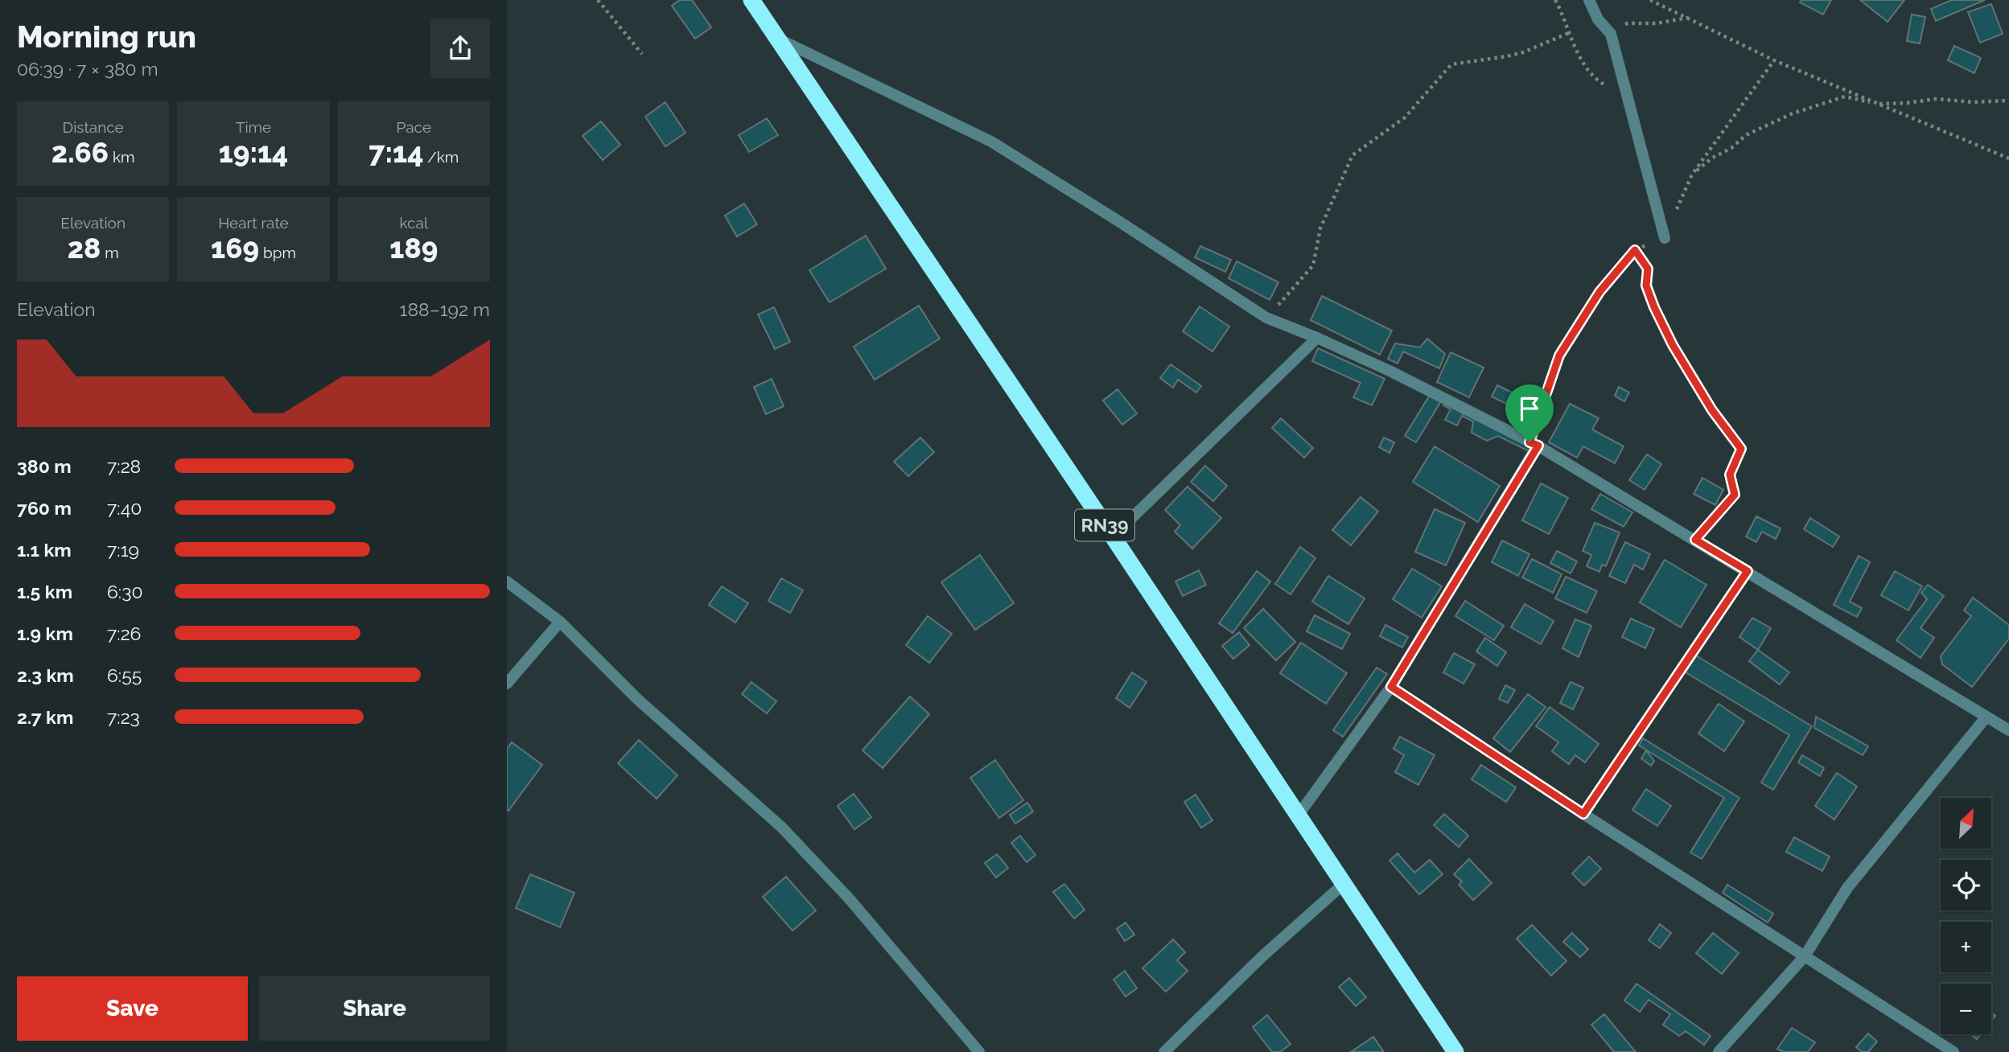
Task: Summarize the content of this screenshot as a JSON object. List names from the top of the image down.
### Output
{
  "streets": {
    "highway": ["RN39"]
  },
  "north": "top right",
  "page": {
    "heading": ["Morning run", "06:39 · 7 × 380 m"],
    "stats": [
      ["Distance", "2.66 km"],
      ["Time", "19:14"],
      ["Pace", "7:14 /km"],
      ["Elevation", "28 m"],
      ["Heart rate", "169 bpm"],
      ["kcal", "189"]
    ],
    "chart": ["Elevation", "188–192 m"],
    "list": [
      {
        "name": "380 m",
        "note": "7:28"
      },
      {
        "name": "760 m",
        "note": "7:40"
      },
      {
        "name": "1.1 km",
        "note": "7:19"
      },
      {
        "name": "1.5 km",
        "note": "6:30"
      },
      {
        "name": "1.9 km",
        "note": "7:26"
      },
      {
        "name": "2.3 km",
        "note": "6:55"
      },
      {
        "name": "2.7 km",
        "note": "7:23"
      }
    ],
    "map_buttons": ["+", "−"],
    "buttons": ["Save", "Share"]
  }
}
